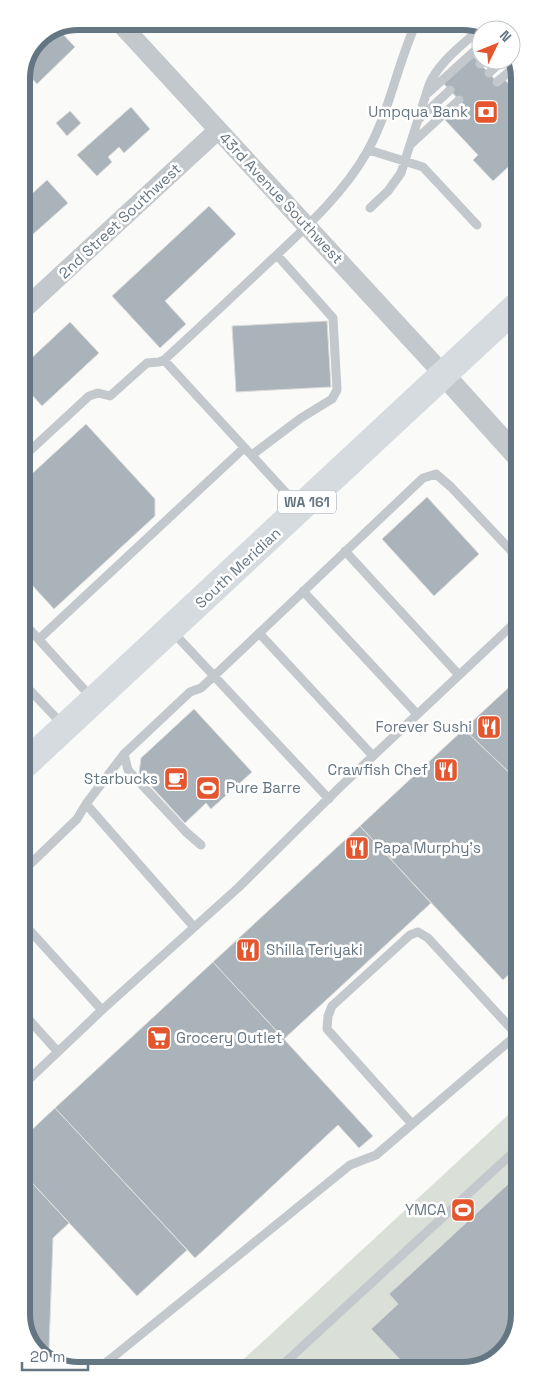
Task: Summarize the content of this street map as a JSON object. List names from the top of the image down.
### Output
{
  "streets": {
    "main road": ["WA 161", "South Meridian"],
    "street": ["43rd Avenue Southwest", "2nd Street Southwest"]
  },
  "crossings": [
    ["43rd Avenue Southwest", "2nd Street Southwest"],
    ["43rd Avenue Southwest", "South Meridian"]
  ],
  "places": {
    "bank": ["Umpqua Bank"],
    "restaurant": [
      "Forever Sushi",
      "Crawfish Chef",
      "Papa Murphy's",
      "Shilla Teriyaki"
    ],
    "cafe": ["Starbucks"],
    "sports": ["Pure Barre", "YMCA"],
    "supermarket": ["Grocery Outlet"]
  },
  "scale_bar": "20 m",
  "north": "top right"
}
